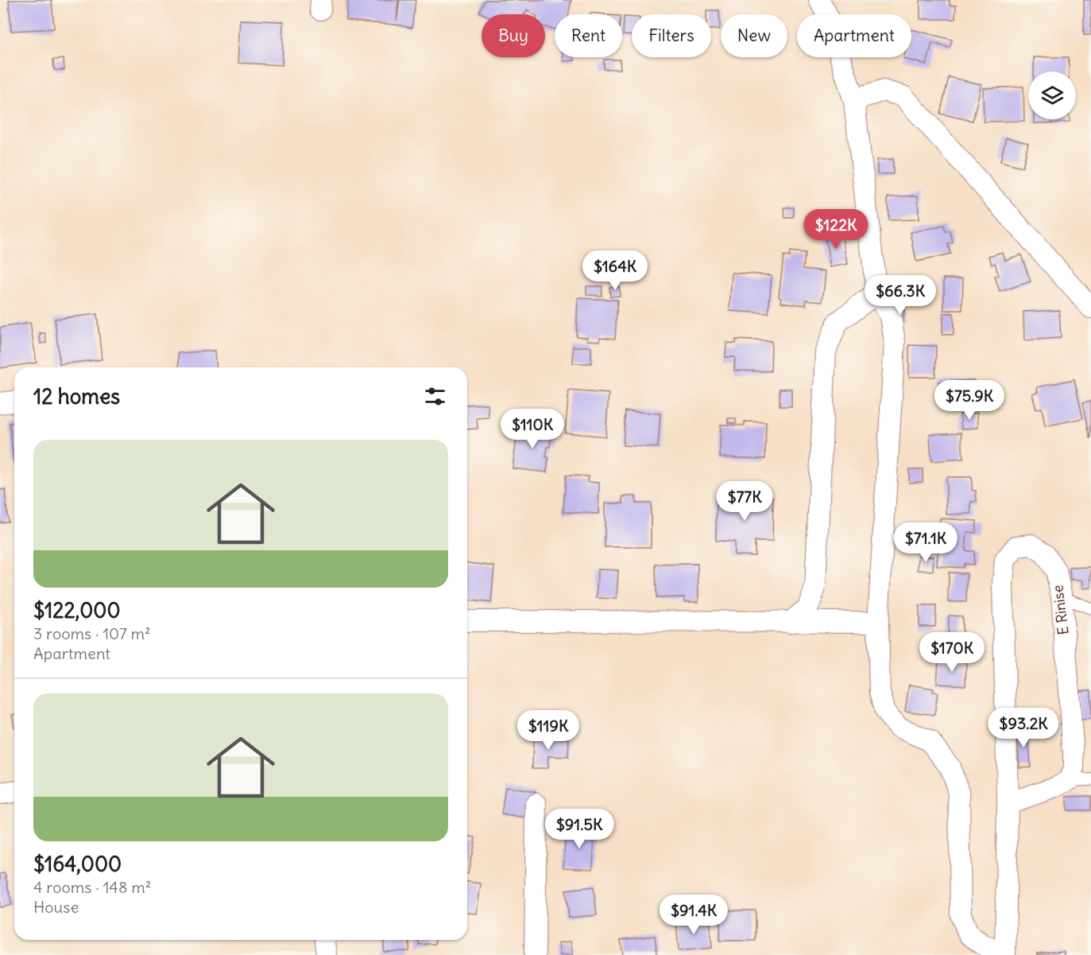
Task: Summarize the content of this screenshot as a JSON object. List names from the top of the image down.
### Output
{
  "streets": {
    "street": ["E Rinise"]
  },
  "page": {
    "chip": [
      "Buy",
      "Rent",
      "Filters",
      "New",
      "Apartment"
    ],
    "price": [
      "$122K",
      "$164K",
      "$66.3K",
      "$75.9K",
      "$110K",
      "$77K",
      "$71.1K",
      "$170K",
      "$93.2K",
      "$119K",
      "$91.5K",
      "$91.4K"
    ],
    "heading": "12 homes",
    "list": [
      {
        "name": "$122,000",
        "note": "3 rooms · 107 m² · Apartment"
      },
      {
        "name": "$164,000",
        "note": "4 rooms · 148 m² · House"
      }
    ]
  }
}
